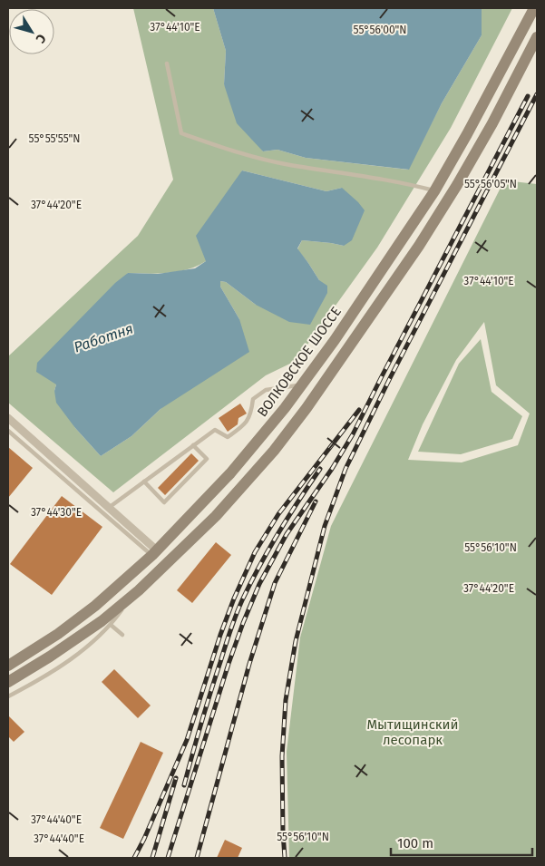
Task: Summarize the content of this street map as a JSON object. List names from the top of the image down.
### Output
{
  "streets": {
    "main road": ["ВОЛКОВСКОЕ ШОССЕ"]
  },
  "water": ["Работня"],
  "parks": ["Мытищинский лесопарк"],
  "scale_bar": "100 m",
  "north": "bottom right",
  "coordinates": [
    "37°44'10\"E",
    "55°56'00\"N",
    "55°55'55\"N",
    "55°56'05\"N",
    "37°44'20\"E",
    "37°44'30\"E",
    "55°56'10\"N",
    "37°44'40\"E"
  ]
}
